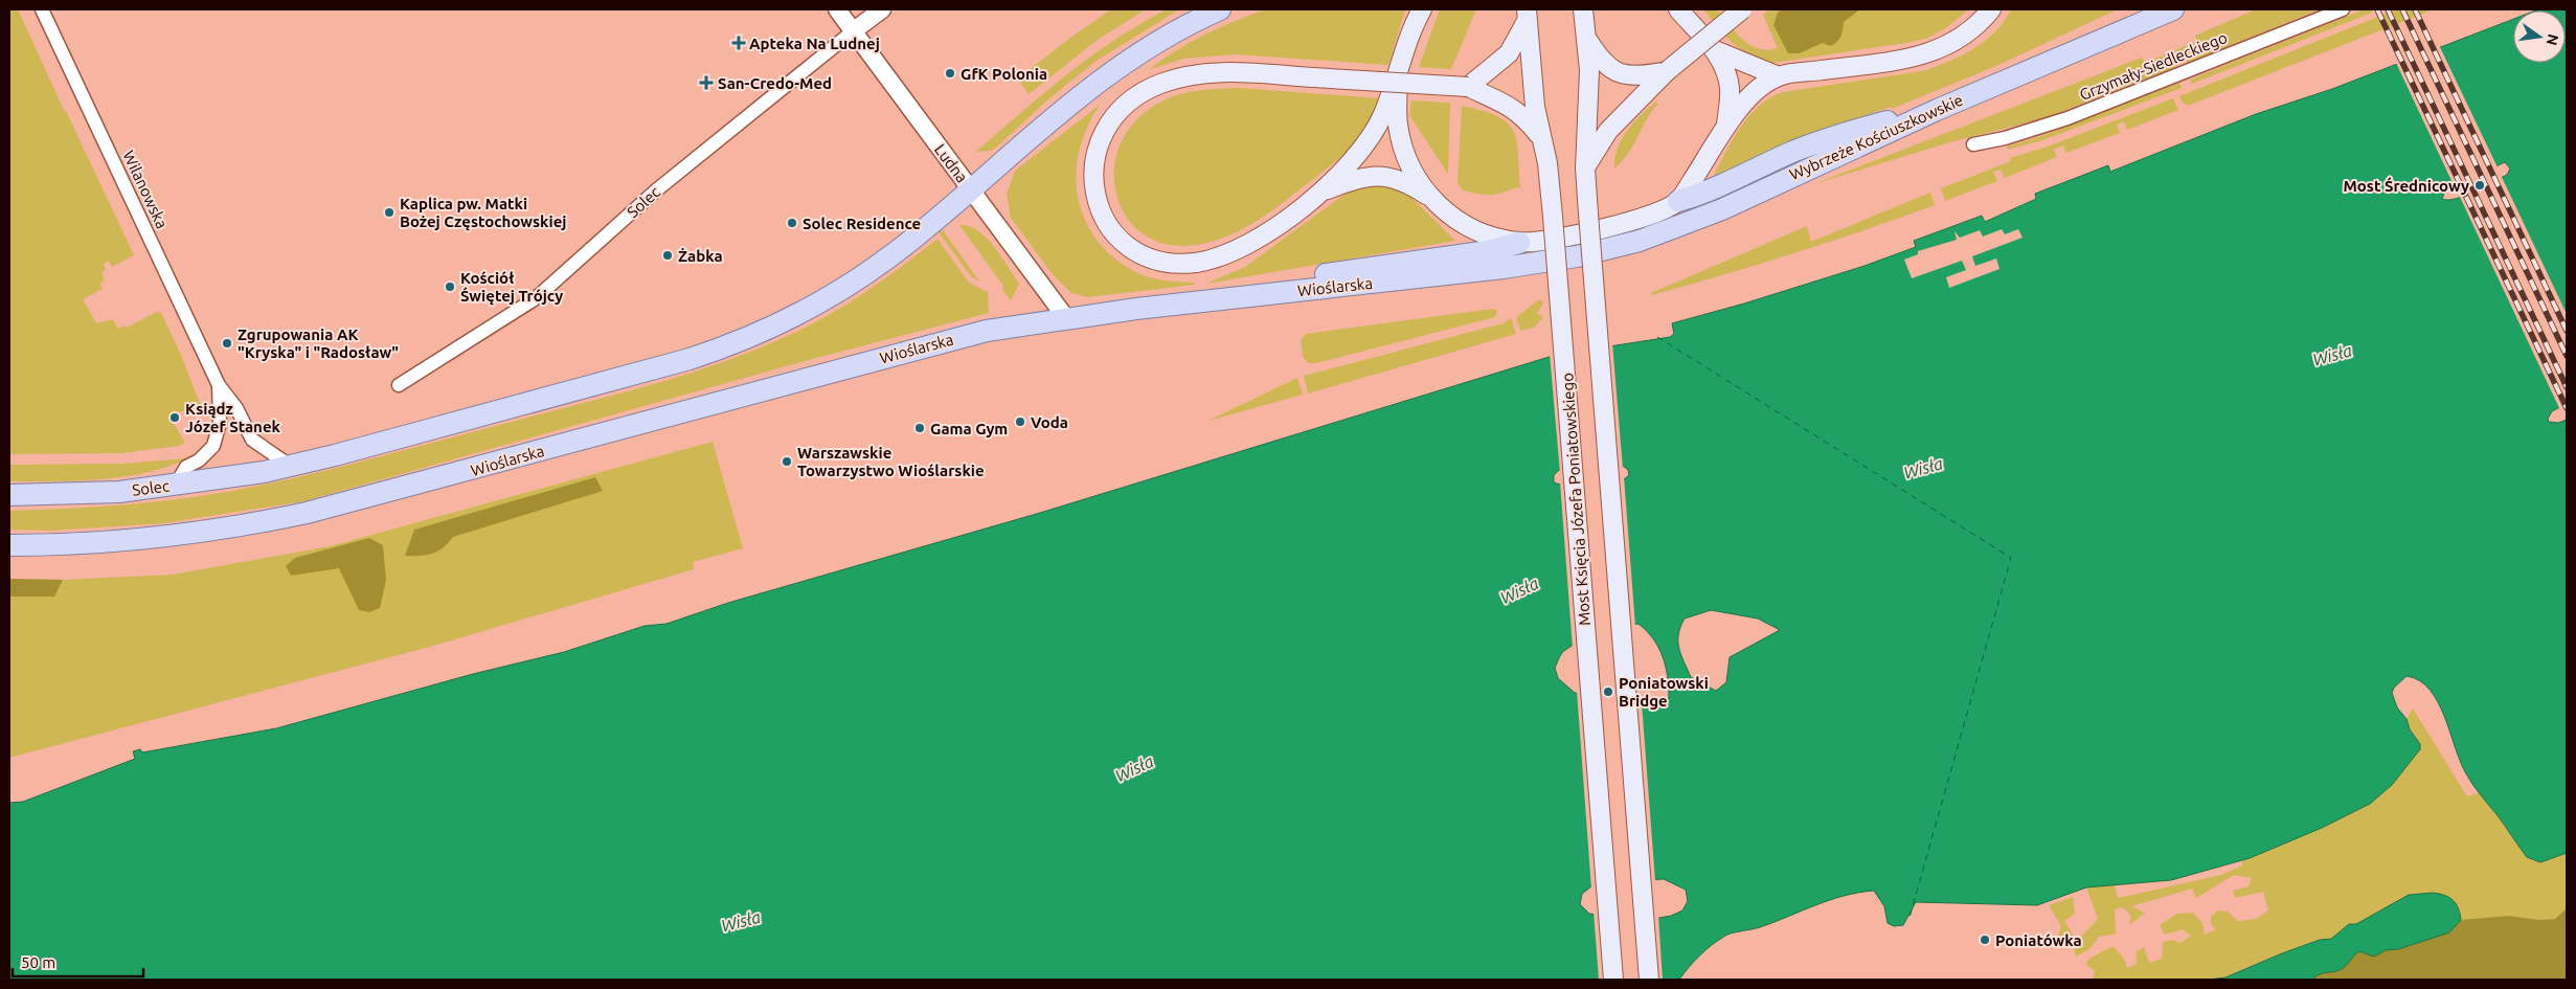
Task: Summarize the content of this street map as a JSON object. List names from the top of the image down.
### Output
{
  "streets": {
    "main road": [
      "Wybrzeże Kościuszkowskie",
      "Solec",
      "Wioślarska",
      "Most Księcia Józefa Poniatowskiego"
    ],
    "street": ["Grzymały-Siedleckiego", "Ludna", "Wilanowska"]
  },
  "crossings": [
    ["Wybrzeże Kościuszkowskie", "Wioślarska"],
    ["Ludna", "Solec"],
    ["Ludna", "Wioślarska"],
    ["Wilanowska", "Solec"]
  ],
  "water": ["Wisła"],
  "places": {
    "health": ["Apteka Na Ludnej", "San-Credo-Med"],
    "other": [
      "GfK Polonia",
      "Most Średnicowy",
      "Kaplica pw. Matki Bożej Częstochowskiej",
      "Solec Residence",
      "Żabka",
      "Kościół Świętej Trójcy",
      "Zgrupowania AK \"Kryska\" i \"Radosław\"",
      "Ksiądz Józef Stanek",
      "Voda",
      "Gama Gym",
      "Warszawskie Towarzystwo Wioślarskie",
      "Poniatowski Bridge",
      "Poniatówka"
    ]
  },
  "scale_bar": "50 m",
  "north": "right"
}
